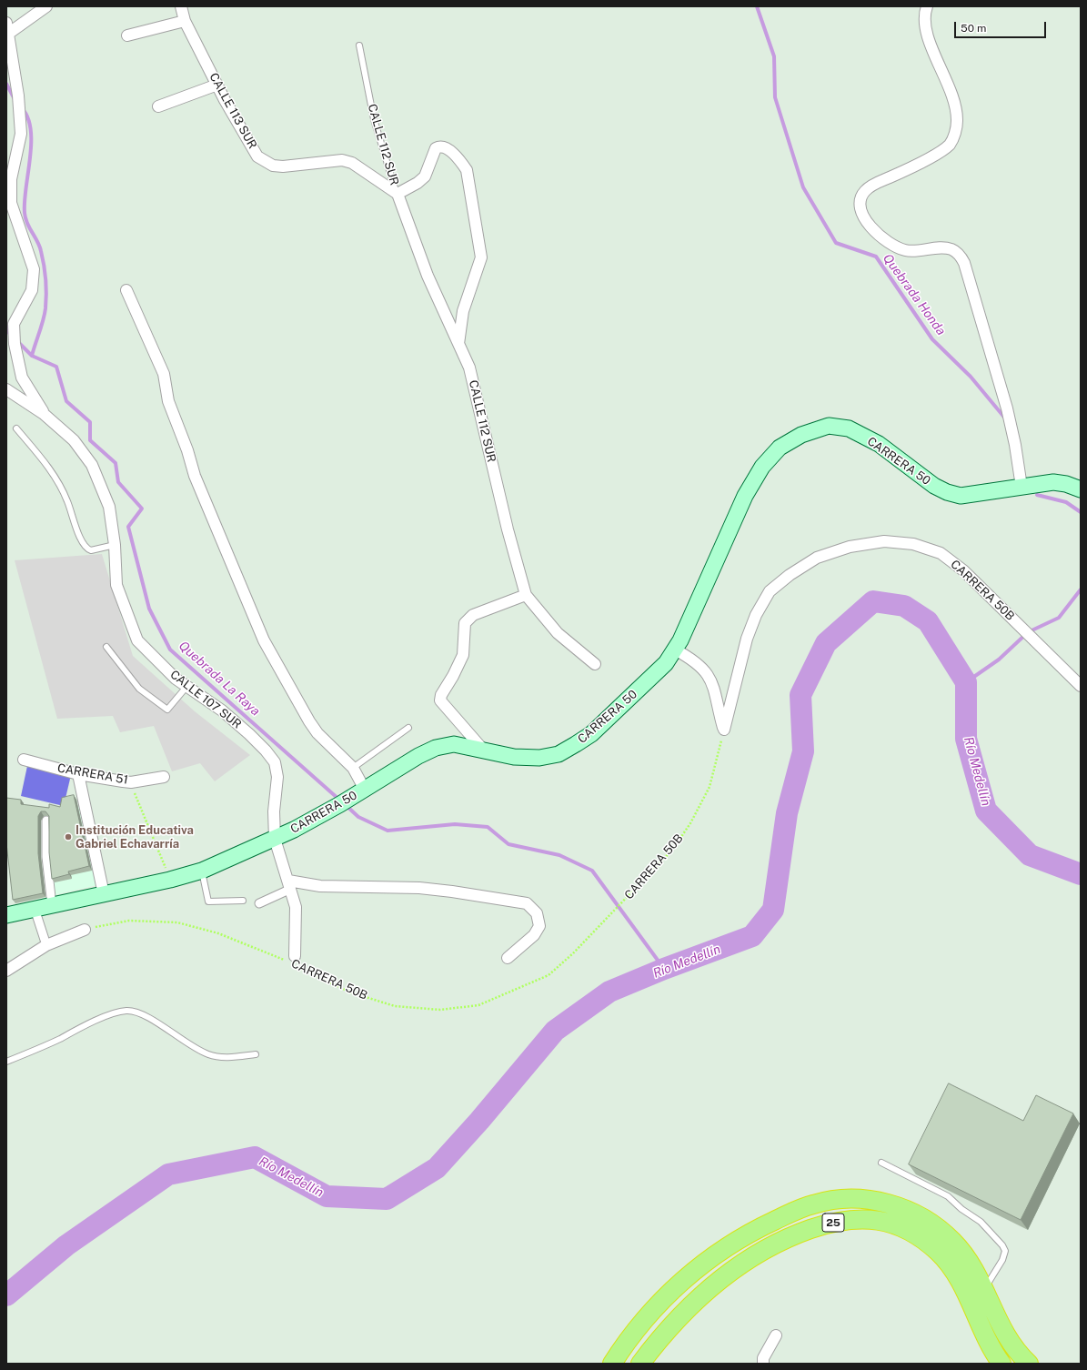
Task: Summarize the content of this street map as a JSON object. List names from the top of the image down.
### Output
{
  "streets": {
    "highway": ["25"],
    "main road": ["CARRERA 50"],
    "street": [
      "CALLE 113 SUR",
      "CALLE 112 SUR",
      "CARRERA 50B",
      "CALLE 107 SUR",
      "CARRERA 51"
    ]
  },
  "crossings": [
    ["CALLE 113 SUR", "CALLE 112 SUR"],
    ["CARRERA 50", "CALLE 107 SUR"],
    ["CARRERA 50B", "CALLE 107 SUR"]
  ],
  "water": ["Quebrada Honda", "Quebrada La Raya", "Río Medellín"],
  "places": ["Institución Educativa Gabriel Echavarría"],
  "scale_bar": "50 m"
}
